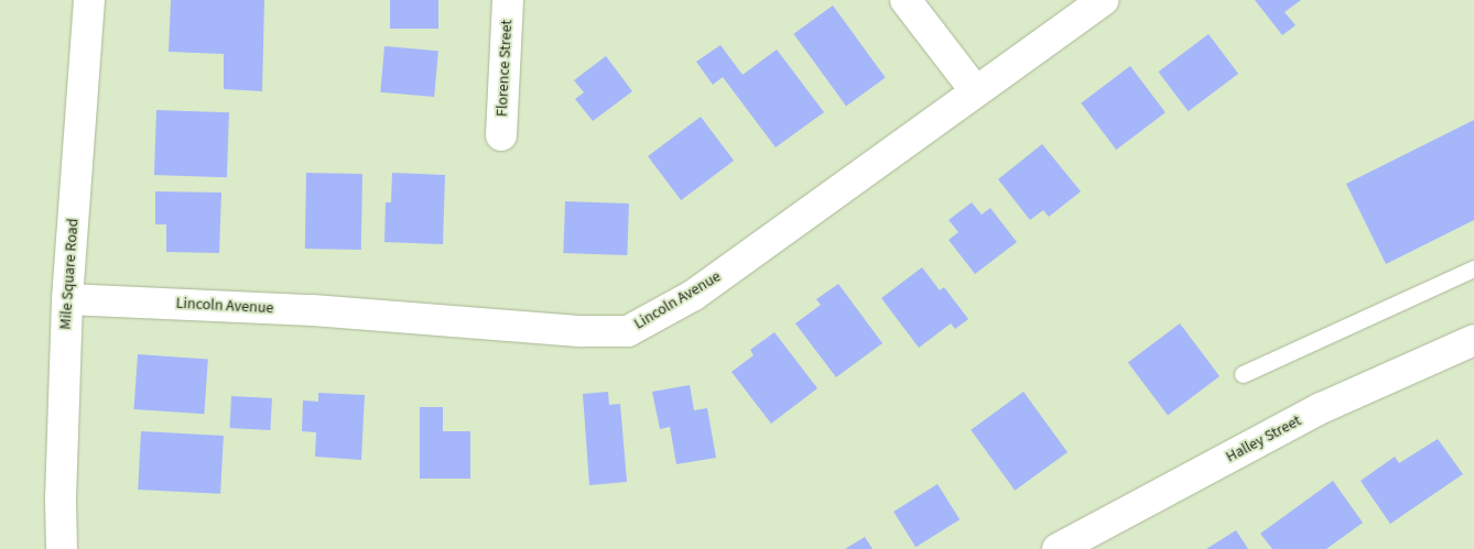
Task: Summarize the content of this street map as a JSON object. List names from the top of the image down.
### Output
{
  "streets": {
    "street": [
      "Florence Street",
      "Mile Square Road",
      "Lincoln Avenue",
      "Halley Street"
    ]
  },
  "crossings": [
    ["Mile Square Road", "Lincoln Avenue"]
  ]
}
